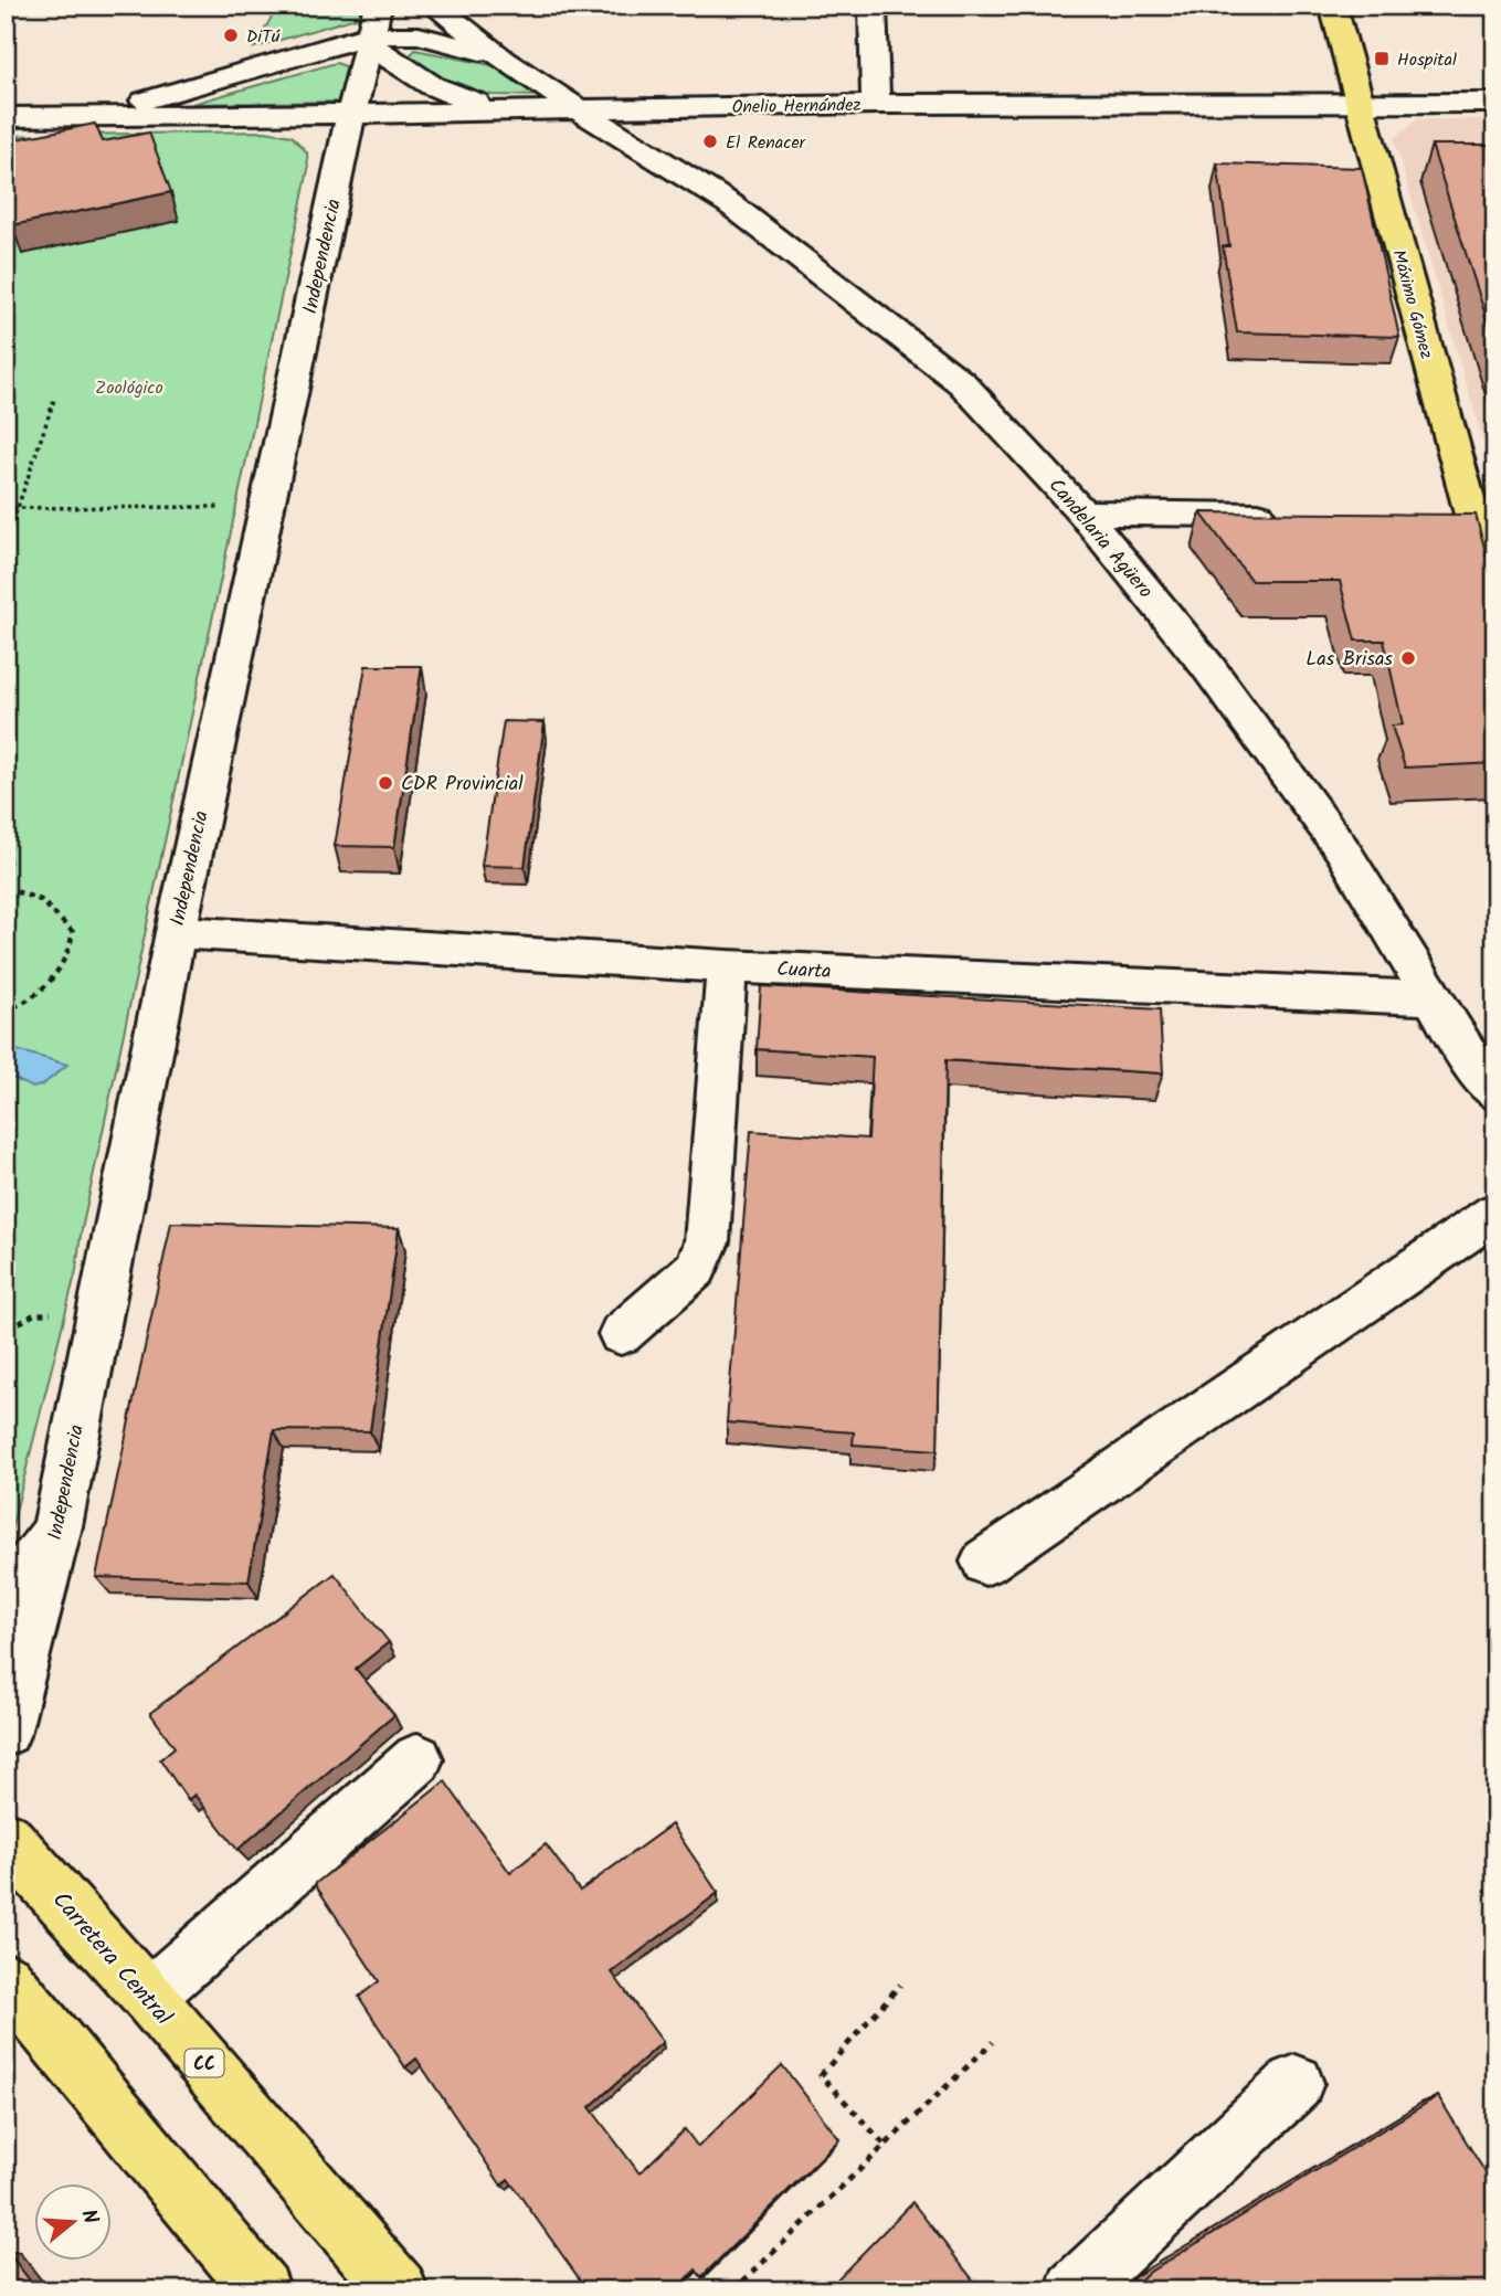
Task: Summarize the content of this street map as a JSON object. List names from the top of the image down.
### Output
{
  "streets": {
    "main road": ["Máximo Gómez", "Carretera Central", "CC"],
    "street": [
      "Onelio Hernández",
      "Independencia",
      "Candelaria Agüero",
      "Cuarta"
    ]
  },
  "crossings": [
    ["Onelio Hernández", "Independencia"],
    ["Onelio Hernández", "Máximo Gómez"],
    ["Onelio Hernández", "Candelaria Agüero"],
    ["Independencia", "Cuarta"],
    ["Candelaria Agüero", "Cuarta"]
  ],
  "parks": ["Zoológico"],
  "places": {
    "other": [
      "DiTú",
      "El Renacer",
      "Las Brisas",
      "CDR Provincial"
    ],
    "transit": ["Hospital"]
  },
  "north": "right"
}
